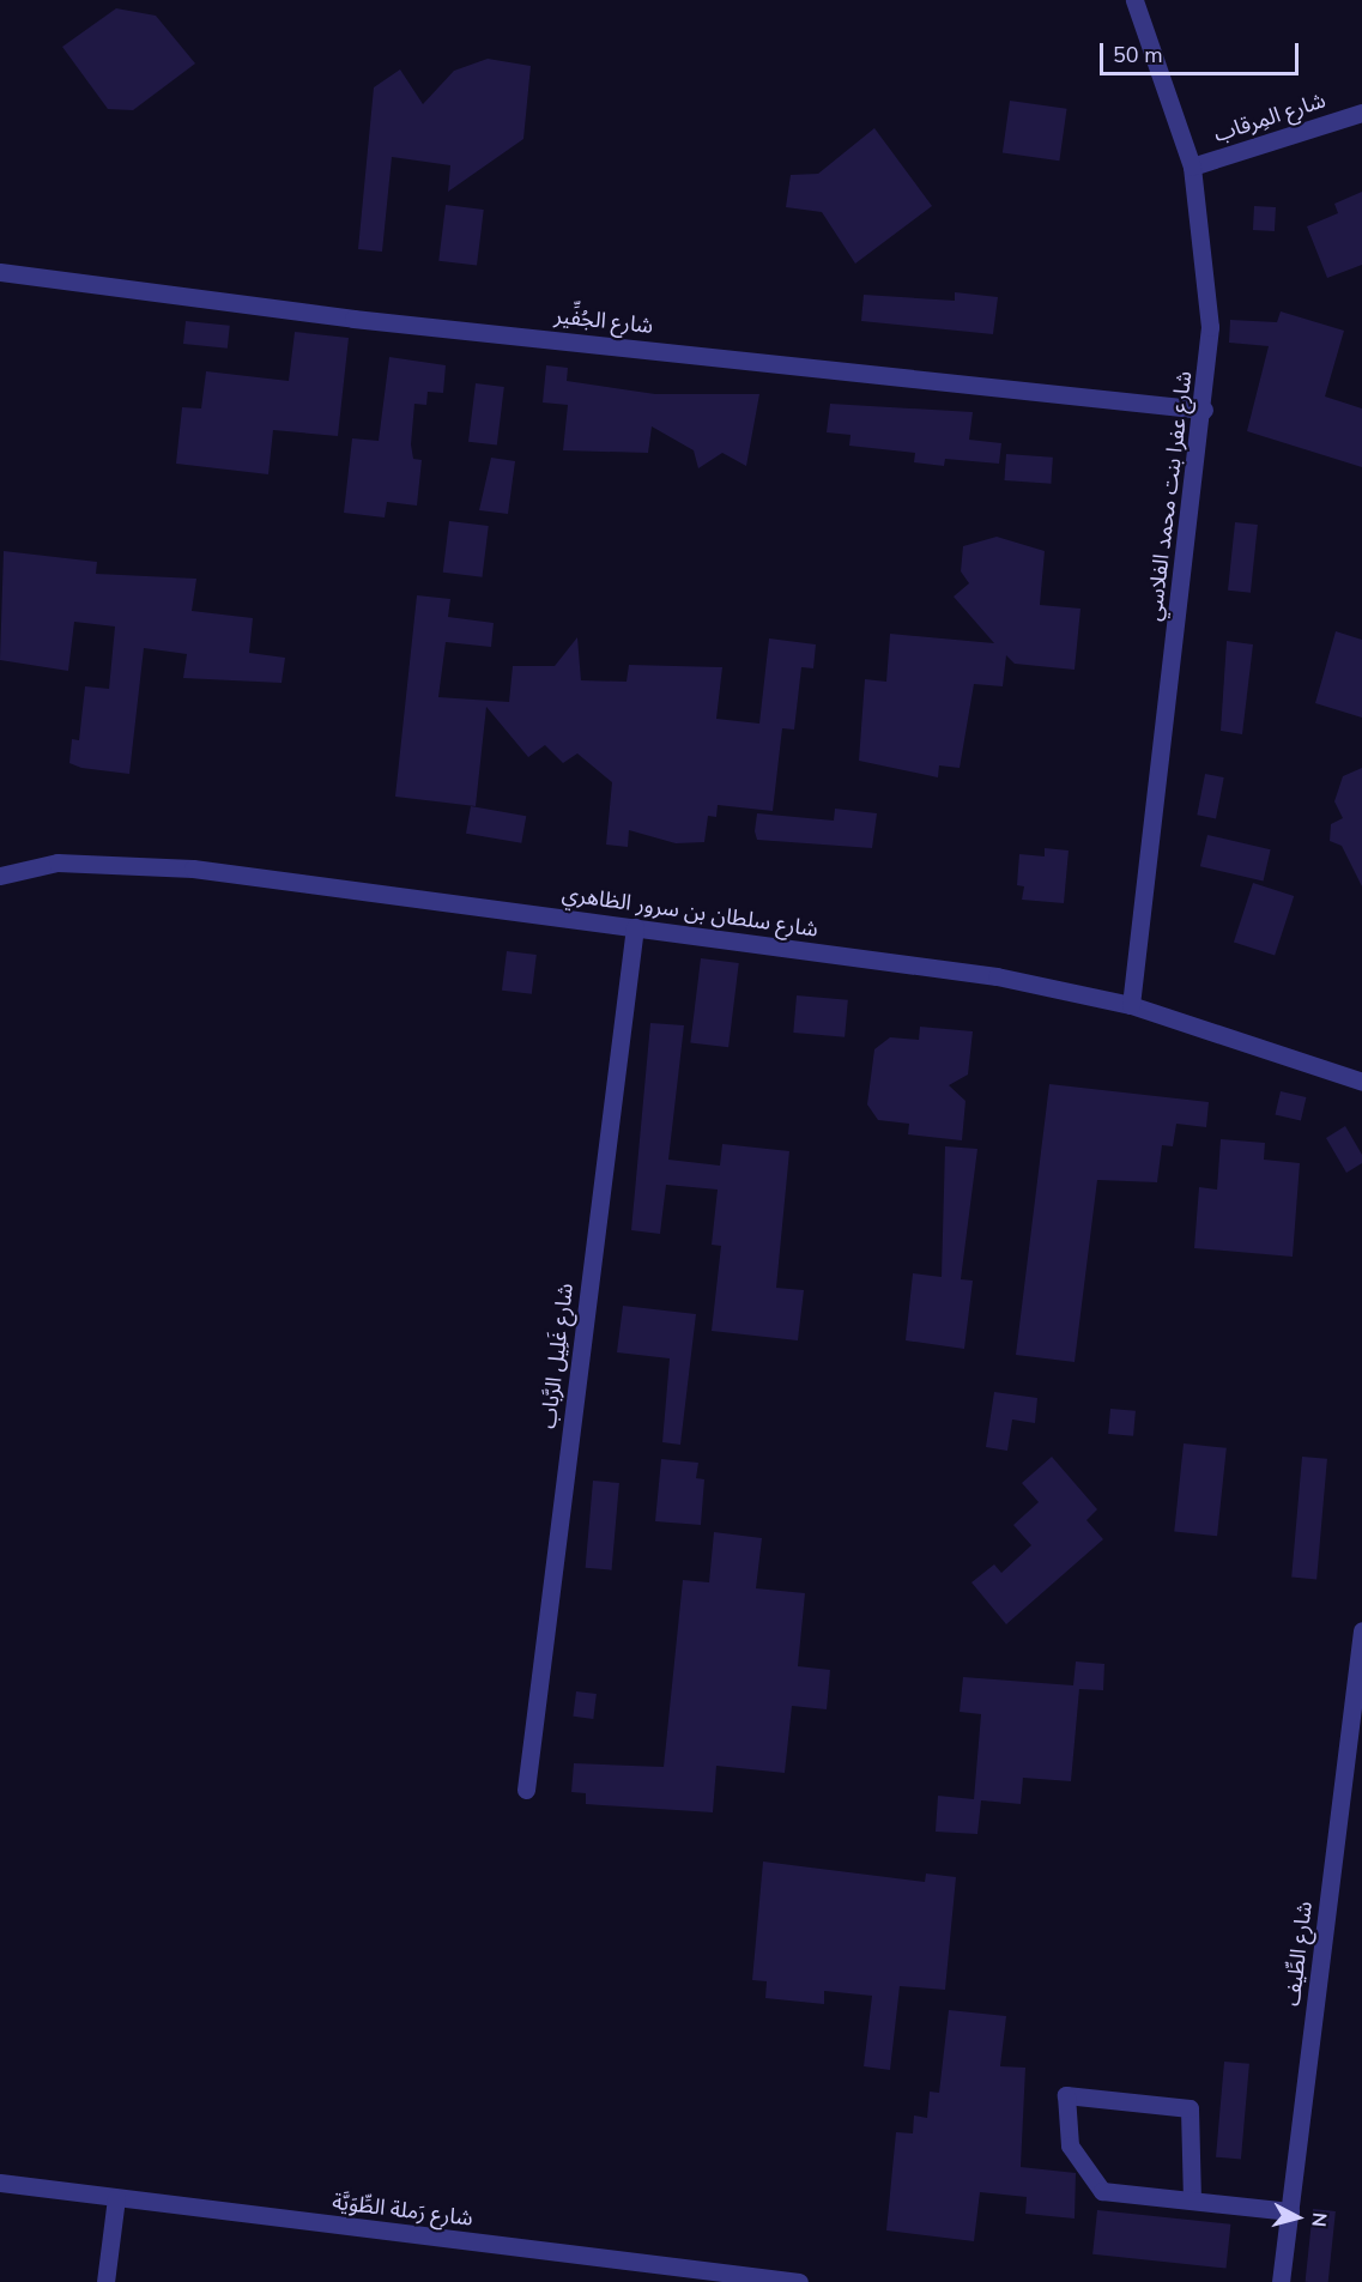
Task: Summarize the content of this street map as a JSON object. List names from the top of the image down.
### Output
{
  "streets": {
    "street": [
      "شارع المِرقاب",
      "شارع الجُفِّير",
      "شارع عفرا بنت محمد الفلاسي",
      "شارع سلطان بن سرور الظاهري",
      "شارع غَلِيل الرَّباب",
      "شارع الطِّيف",
      "شارع رَملة الطِّوَيَّة"
    ]
  },
  "crossings": [
    ["شارع المِرقاب", "شارع عفرا بنت محمد الفلاسي"],
    ["شارع الجُفِّير", "شارع عفرا بنت محمد الفلاسي"],
    ["شارع عفرا بنت محمد الفلاسي", "شارع سلطان بن سرور الظاهري"],
    ["شارع سلطان بن سرور الظاهري", "شارع غَلِيل الرَّباب"]
  ],
  "scale_bar": "50 m",
  "north": "right"
}
